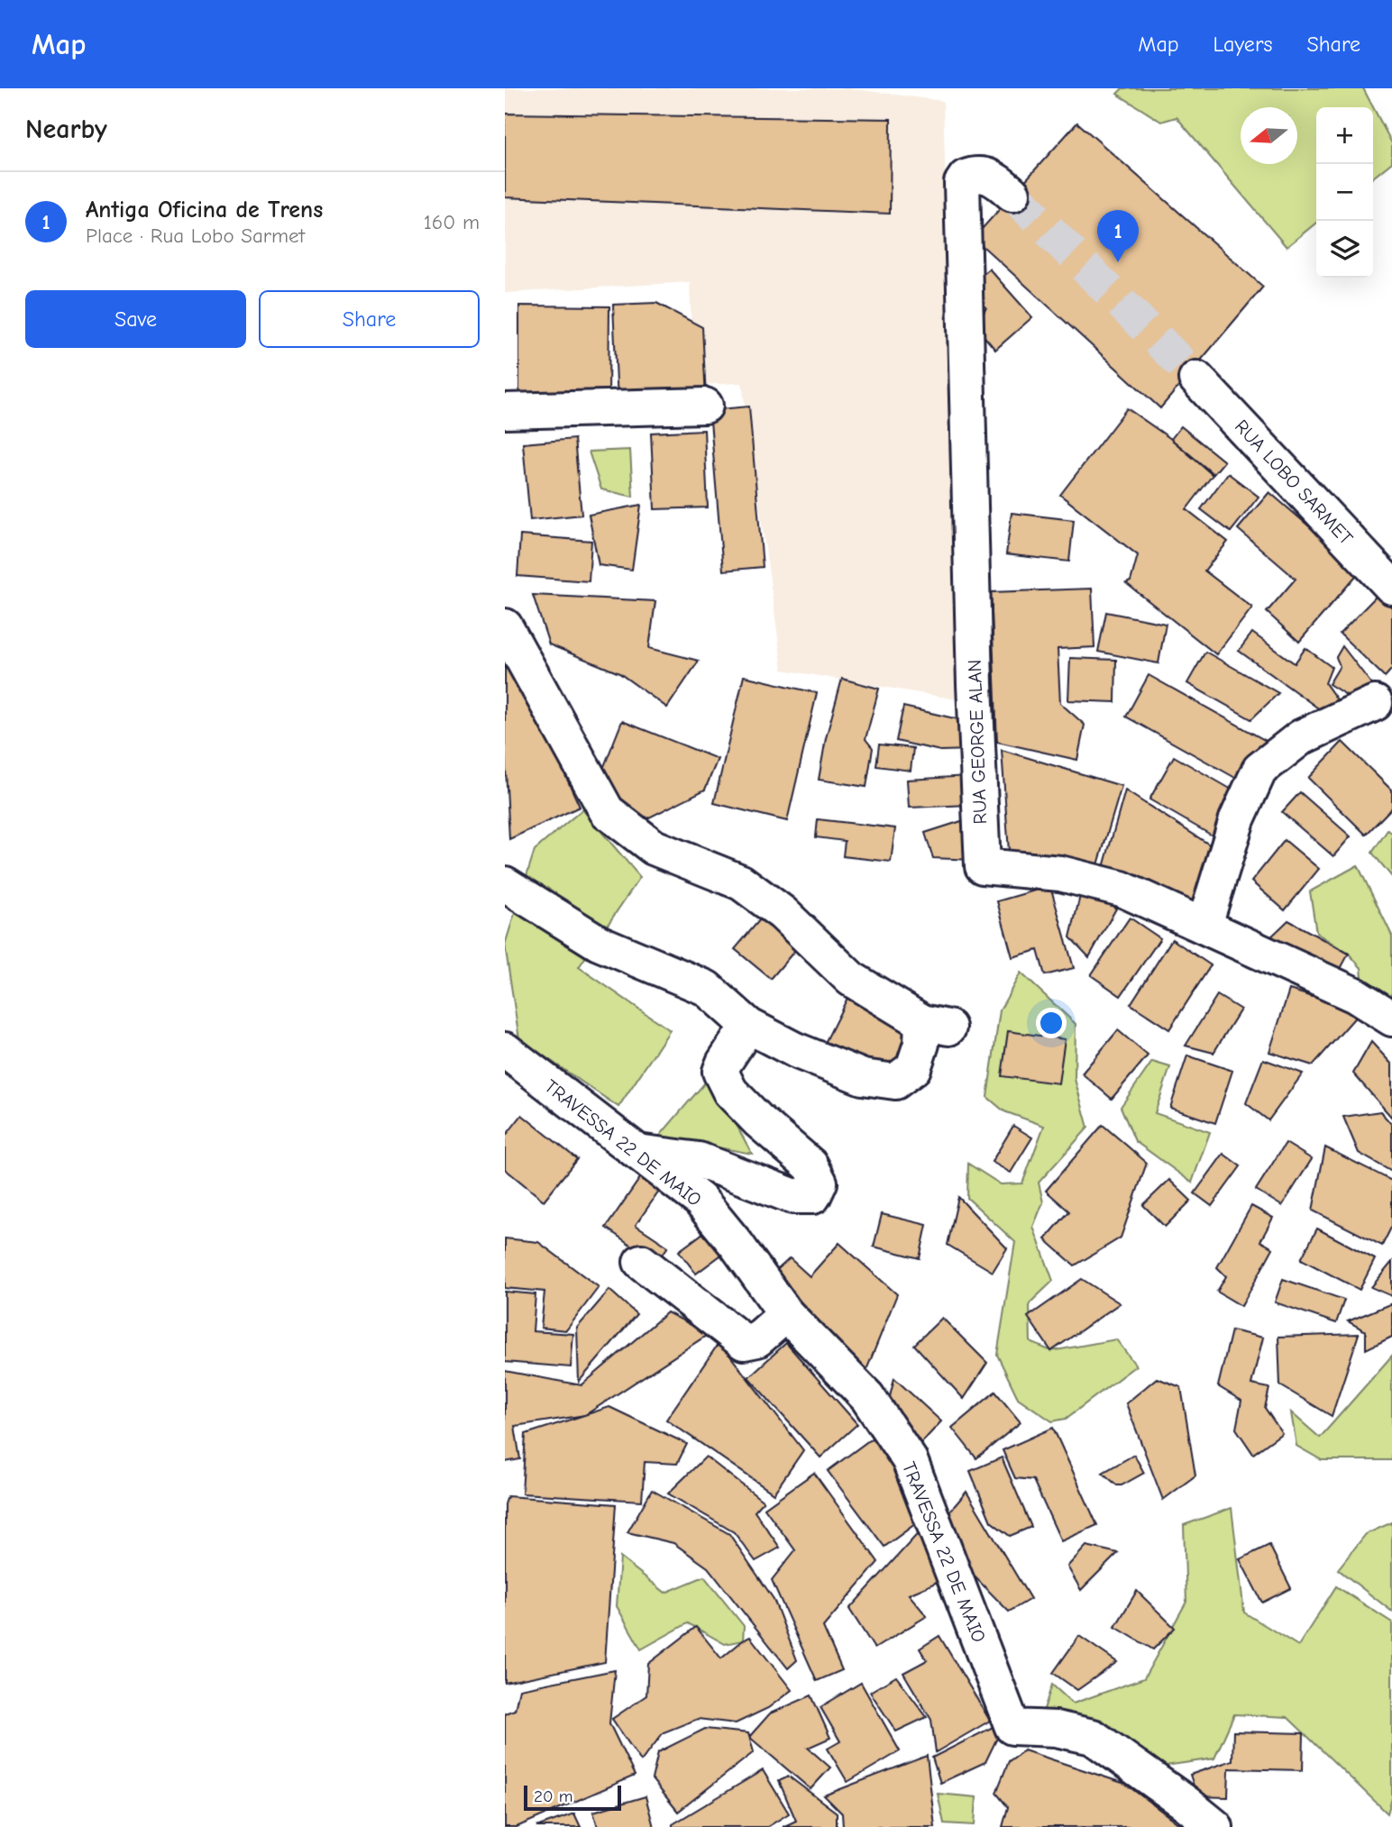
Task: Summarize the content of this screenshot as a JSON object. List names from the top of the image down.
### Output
{
  "streets": {
    "street": ["RUA LOBO SARMET", "RUA GEORGE ALAN", "TRAVESSA 22 DE MAIO"]
  },
  "scale_bar": "20 m",
  "north": "left",
  "page": {
    "header": "Map",
    "nav": ["Map", "Layers", "Share"],
    "heading": "Nearby",
    "map_buttons": ["+", "−"],
    "list": [
      {
        "mark": "1",
        "name": "Antiga Oficina de Trens",
        "note": "Place · Rua Lobo Sarmet",
        "value": "160 m"
      }
    ],
    "pins": "1",
    "buttons": ["Save", "Share"],
    "scale": "20 m"
  }
}
